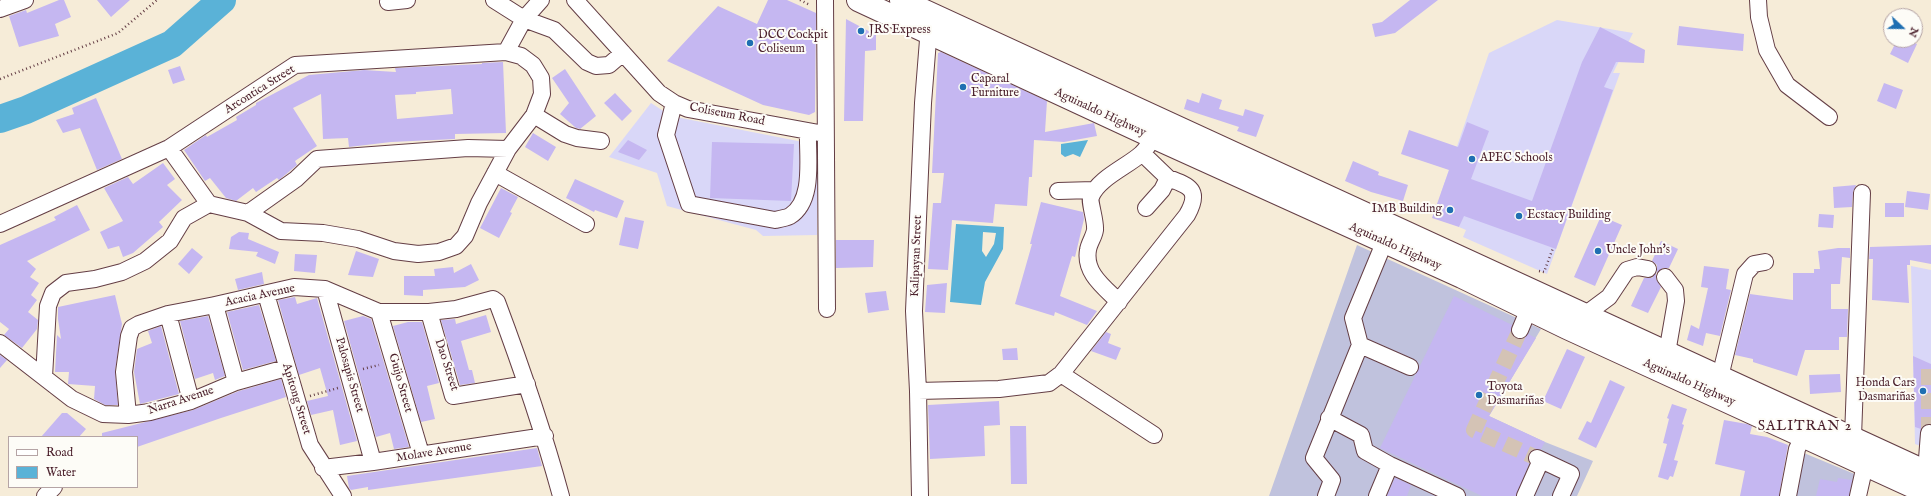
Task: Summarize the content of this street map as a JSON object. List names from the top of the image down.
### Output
{
  "streets": {
    "highway": ["Aguinaldo Highway"],
    "street": [
      "Arcontica Street",
      "Coliseum Road",
      "Kalipayan Street",
      "Acacia Avenue",
      "Dao Street",
      "Palosapis Street",
      "Guijo Street",
      "Apitong Street",
      "Narra Avenue",
      "Molave Avenue"
    ]
  },
  "crossings": [
    ["Aguinaldo Highway", "Kalipayan Street"],
    ["Acacia Avenue", "Dao Street"],
    ["Acacia Avenue", "Palosapis Street"],
    ["Acacia Avenue", "Guijo Street"],
    ["Acacia Avenue", "Apitong Street"],
    ["Acacia Avenue", "Narra Avenue"],
    ["Palosapis Street", "Molave Avenue"],
    ["Guijo Street", "Molave Avenue"],
    ["Apitong Street", "Narra Avenue"],
    ["Apitong Street", "Molave Avenue"]
  ],
  "districts": ["SALITRAN 2"],
  "places": [
    "JRS Express",
    "DCC Cockpit Coliseum",
    "Caparal Furniture",
    "APEC Schools",
    "IMB Building",
    "Ecstacy Building",
    "Uncle John's",
    "Honda Cars Dasmariñas",
    "Toyota Dasmariñas"
  ],
  "legend": ["Road", "Water"],
  "north": "right"
}
